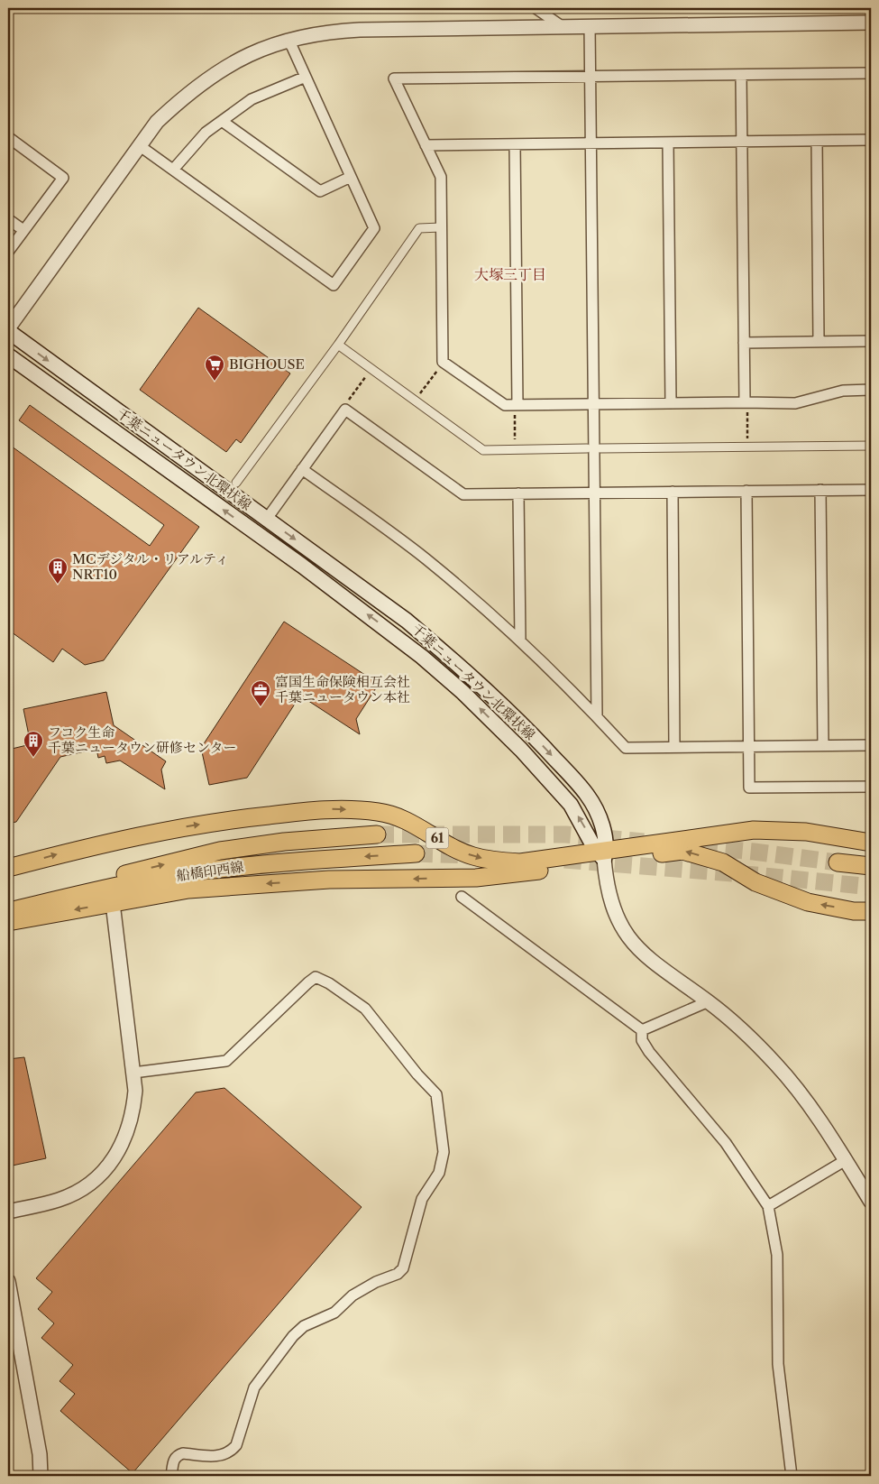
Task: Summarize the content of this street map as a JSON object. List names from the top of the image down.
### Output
{
  "streets": {
    "main road": ["千葉ニュータウン北環状線", "61", "船橋印西線"]
  },
  "crossings": [
    ["千葉ニュータウン北環状線", "61"]
  ],
  "districts": ["大塚三丁目"],
  "places": {
    "supermarket": ["BIGHOUSE"],
    "building": ["MCデジタル・リアルティ NRT10", "フコク生命 千葉ニュータウン研修センター"],
    "office": ["富国生命保険相互会社 千葉ニュータウン本社"]
  }
}
